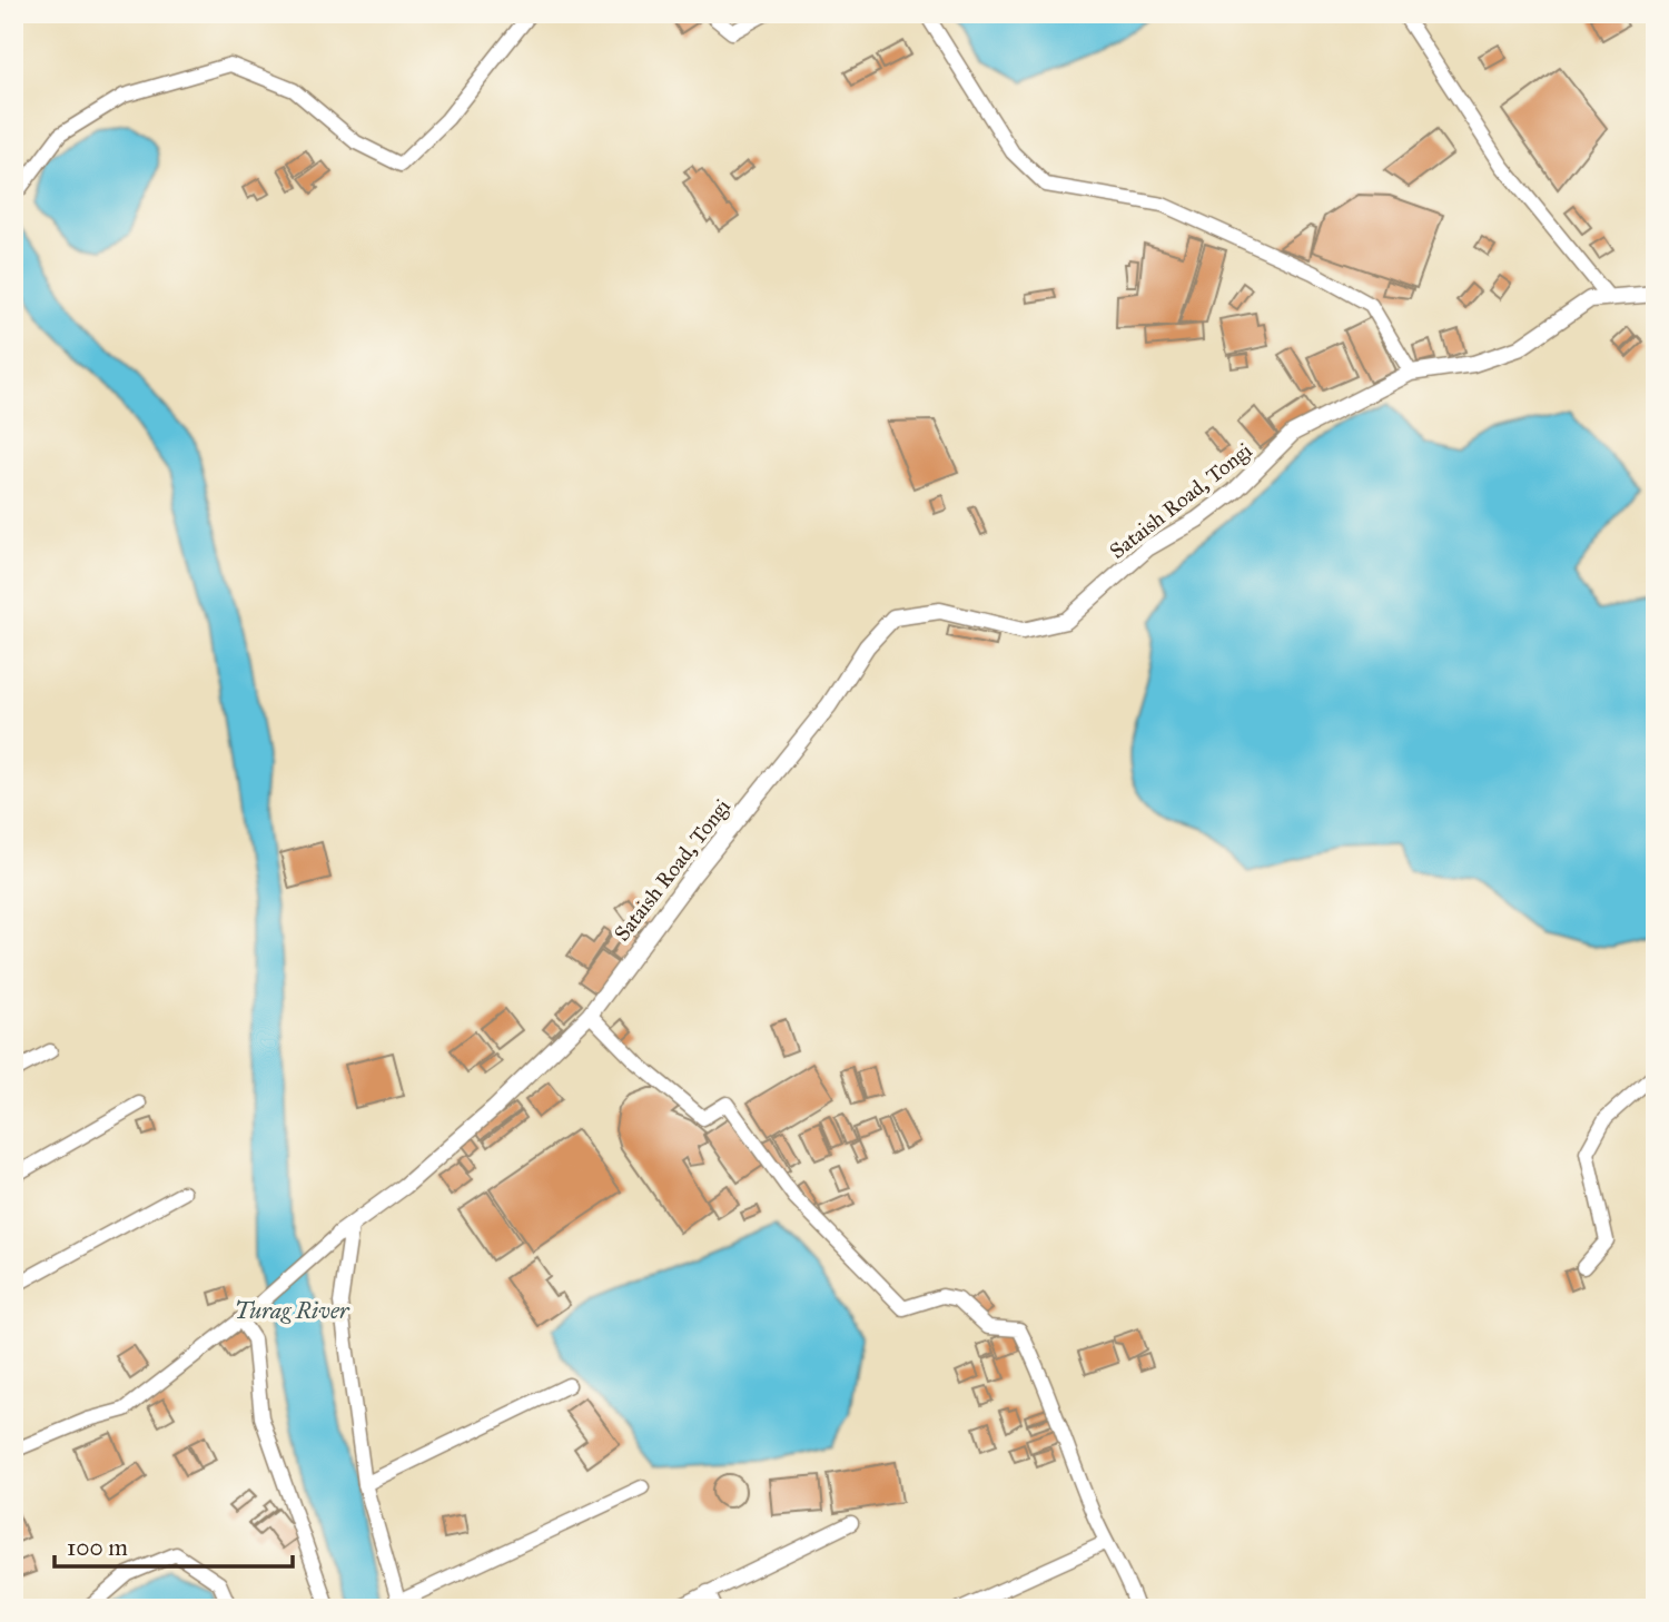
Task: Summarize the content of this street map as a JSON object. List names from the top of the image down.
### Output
{
  "streets": {
    "street": ["Sataish Road, Tongi"]
  },
  "water": ["Turag River"],
  "scale_bar": "100 m"
}
